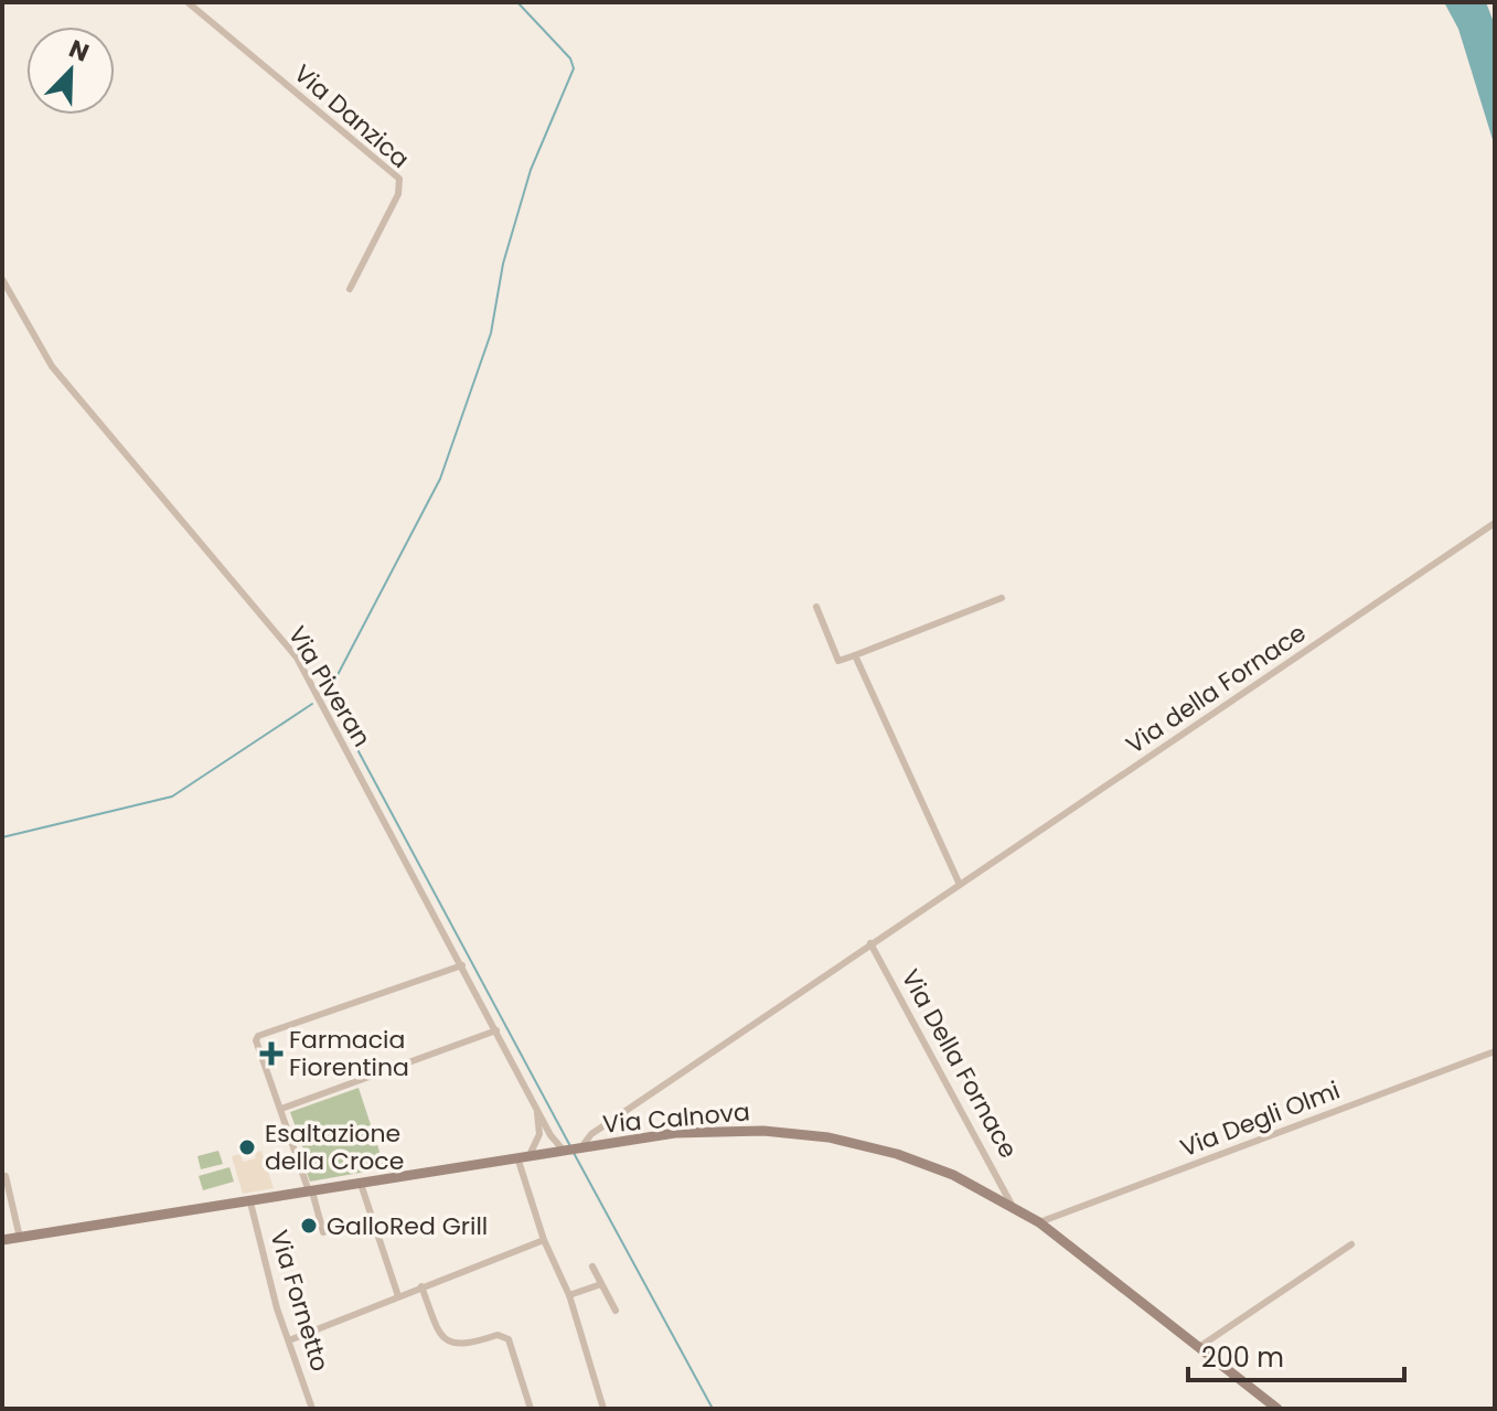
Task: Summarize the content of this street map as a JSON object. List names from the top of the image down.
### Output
{
  "streets": {
    "main road": ["Via Calnova"],
    "street": [
      "Via Danzica",
      "Via Piveran",
      "Via della Fornace",
      "Via Della Fornace",
      "Via Degli Olmi",
      "Via Fornetto"
    ]
  },
  "crossings": [
    ["Via Piveran", "Via Calnova"],
    ["Via della Fornace", "Via Della Fornace"],
    ["Via della Fornace", "Via Calnova"],
    ["Via Della Fornace", "Via Calnova"],
    ["Via Calnova", "Via Degli Olmi"],
    ["Via Calnova", "Via Fornetto"]
  ],
  "places": {
    "health": ["Farmacia Fiorentina"],
    "other": ["Esaltazione della Croce", "GalloRed Grill"]
  },
  "scale_bar": "200 m",
  "north": "top right"
}
